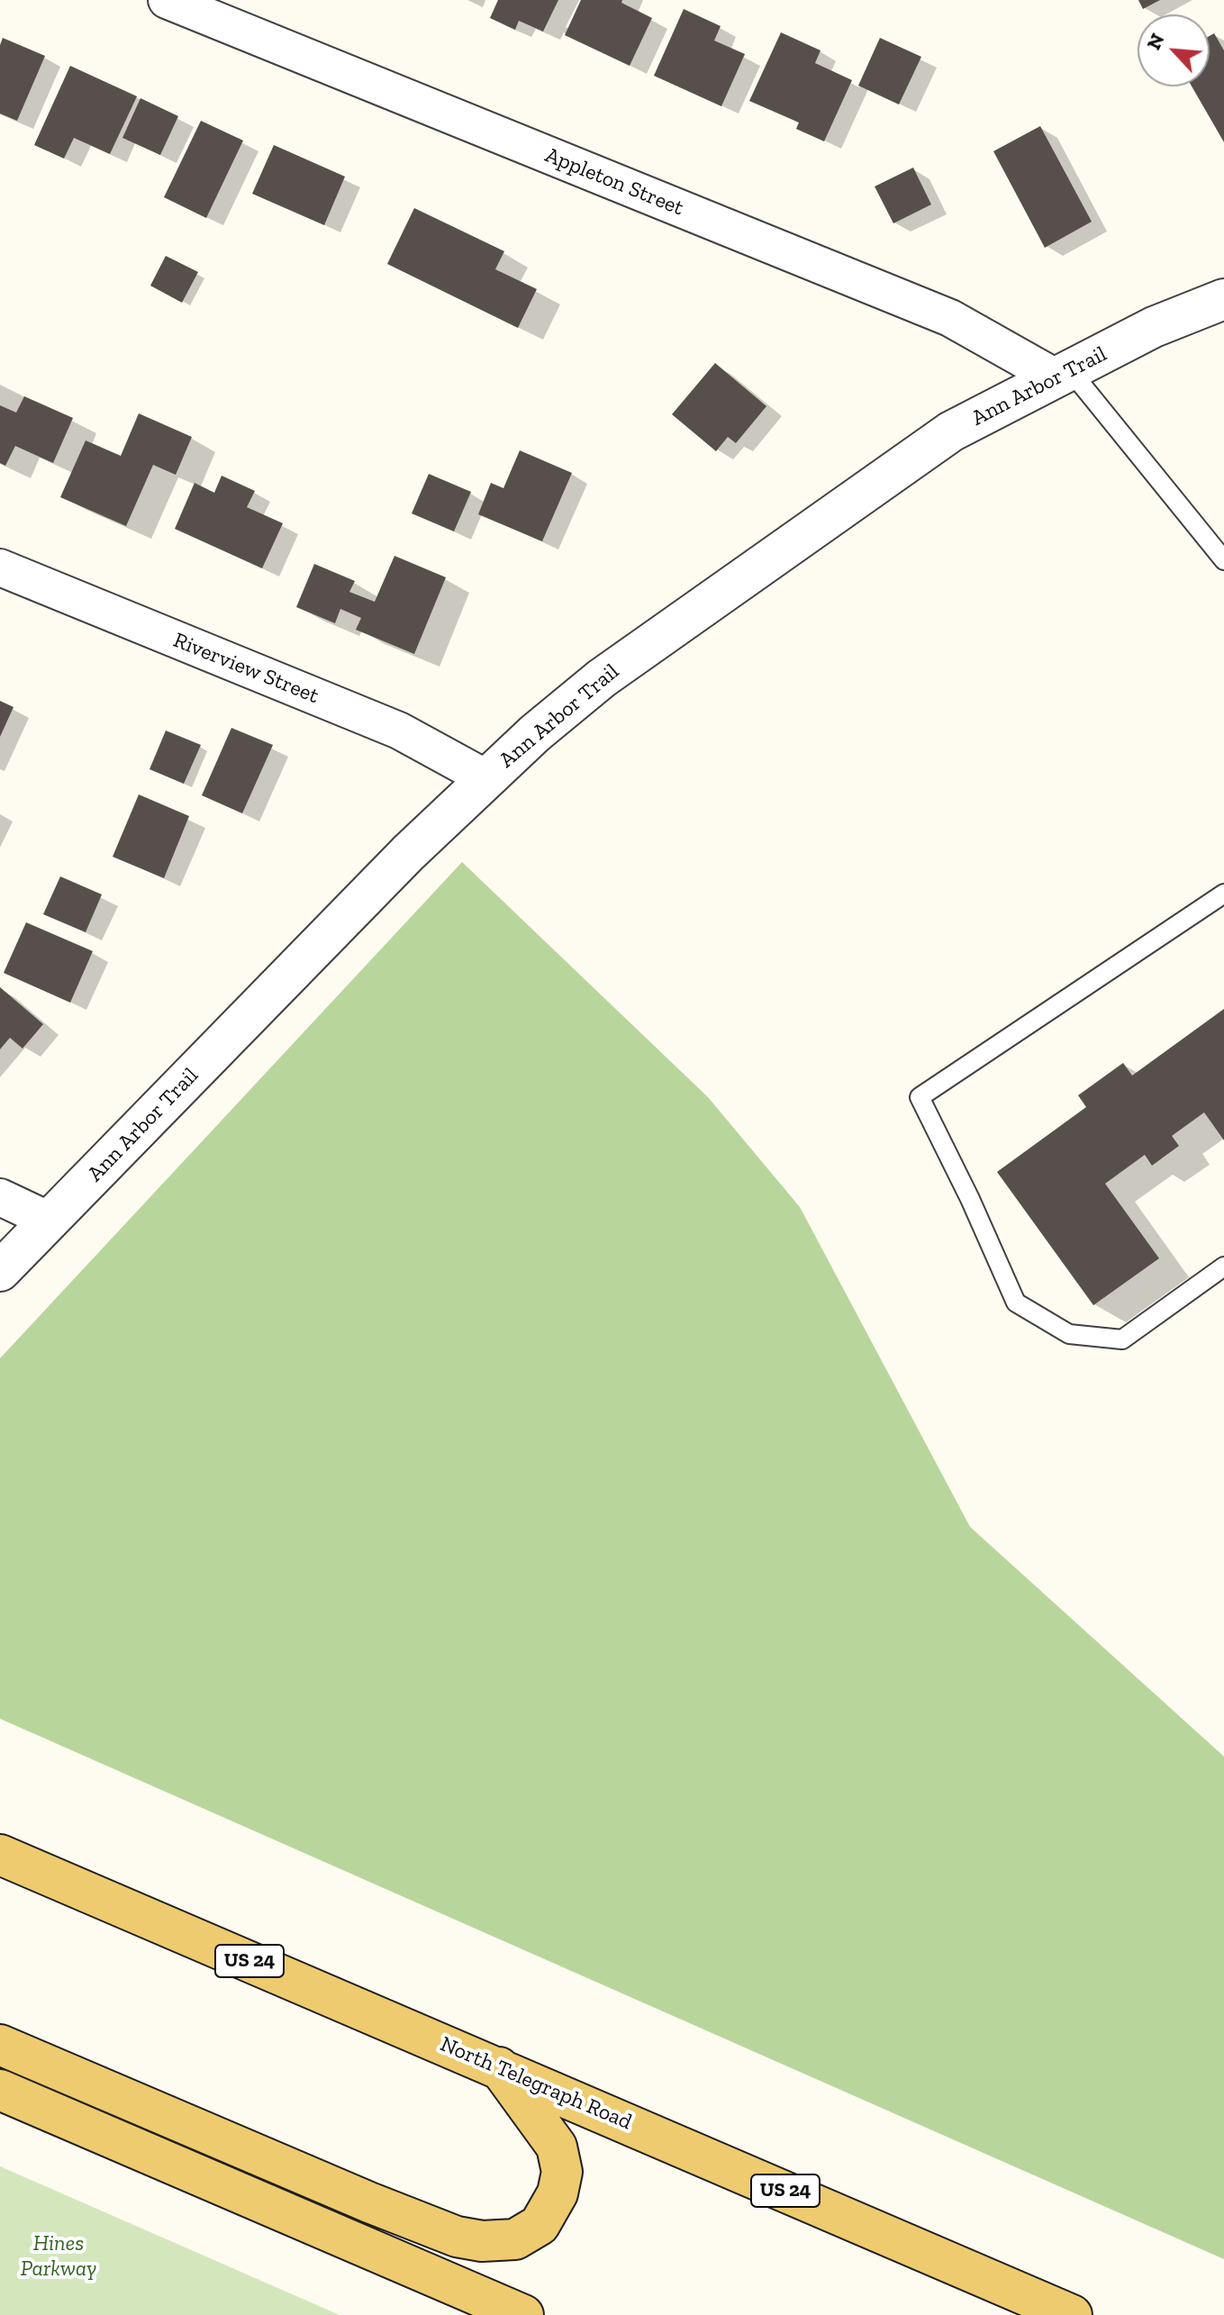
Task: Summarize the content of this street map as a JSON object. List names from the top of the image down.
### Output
{
  "streets": {
    "main road": ["US 24", "North Telegraph Road"],
    "street": ["Appleton Street", "Ann Arbor Trail", "Riverview Street"]
  },
  "crossings": [
    ["Appleton Street", "Ann Arbor Trail"],
    ["Ann Arbor Trail", "Riverview Street"]
  ],
  "parks": ["Hines Parkway"],
  "north": "top left"
}
